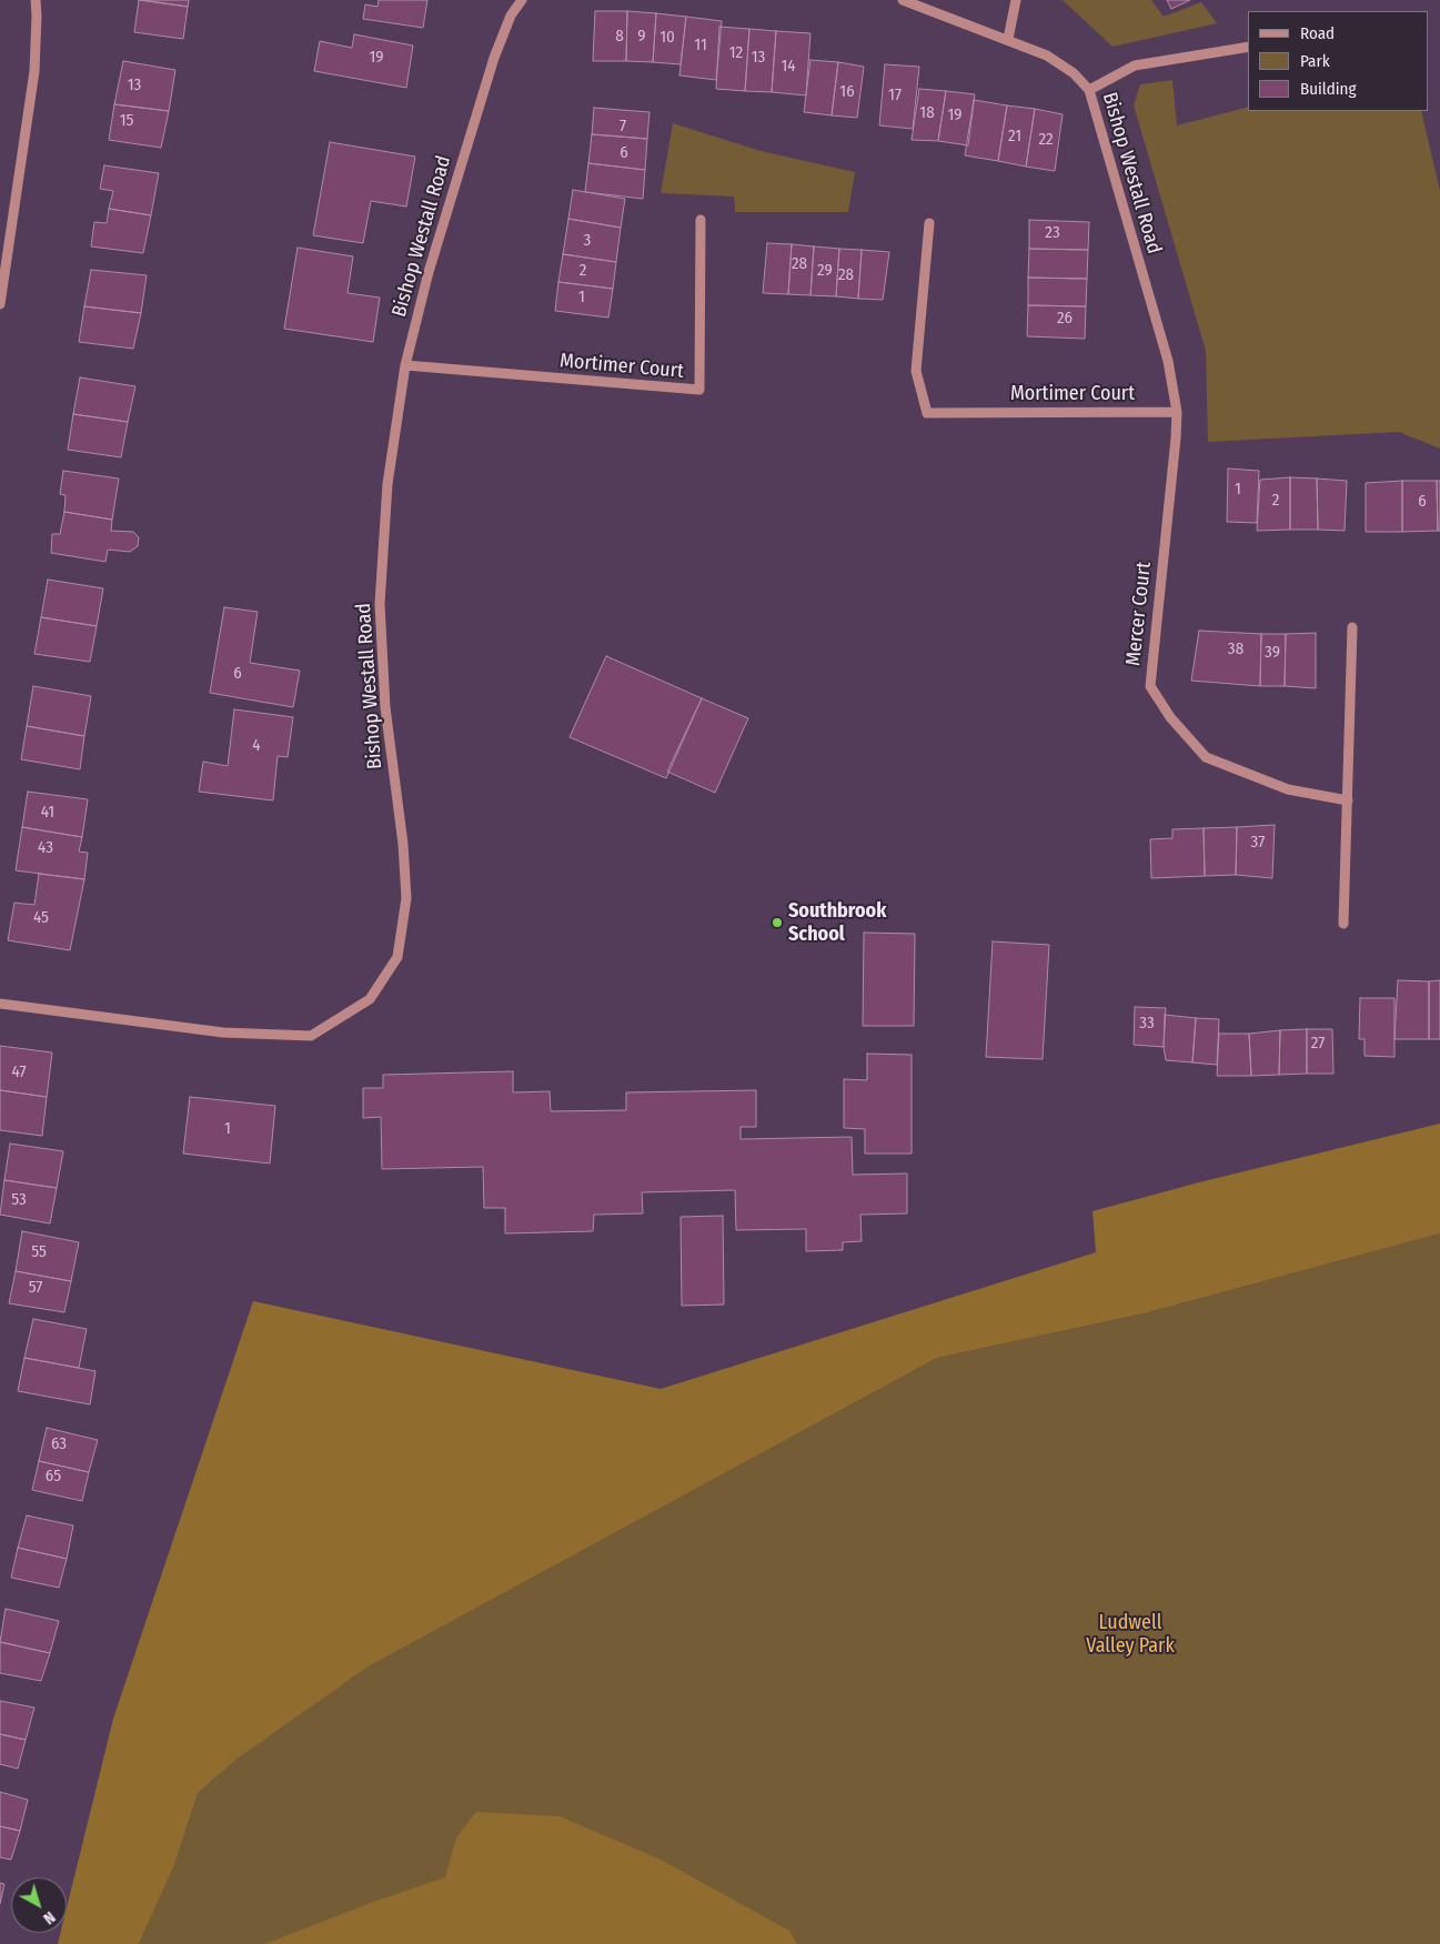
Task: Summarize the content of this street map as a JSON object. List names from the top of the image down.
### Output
{
  "streets": {
    "street": ["Bishop Westall Road", "Mortimer Court", "Mercer Court"]
  },
  "crossings": [
    ["Bishop Westall Road", "Mortimer Court"],
    ["Bishop Westall Road", "Mercer Court"]
  ],
  "parks": ["Ludwell Valley Park"],
  "places": ["Southbrook School"],
  "house_numbers": [
    "8",
    "9",
    "10",
    "11",
    "12",
    "19",
    "13",
    "14",
    "13",
    "16",
    "17",
    "18",
    "19",
    "15",
    "7",
    "21",
    "22",
    "6",
    "23",
    "3",
    "28",
    "2",
    "29",
    "28",
    "1",
    "26",
    "1",
    "2",
    "6",
    "38",
    "39",
    "6",
    "4",
    "41",
    "37",
    "43",
    "45",
    "33",
    "27",
    "47",
    "1",
    "53",
    "55",
    "57",
    "63",
    "65"
  ],
  "legend": ["Road", "Park", "Building"],
  "north": "bottom right"
}
